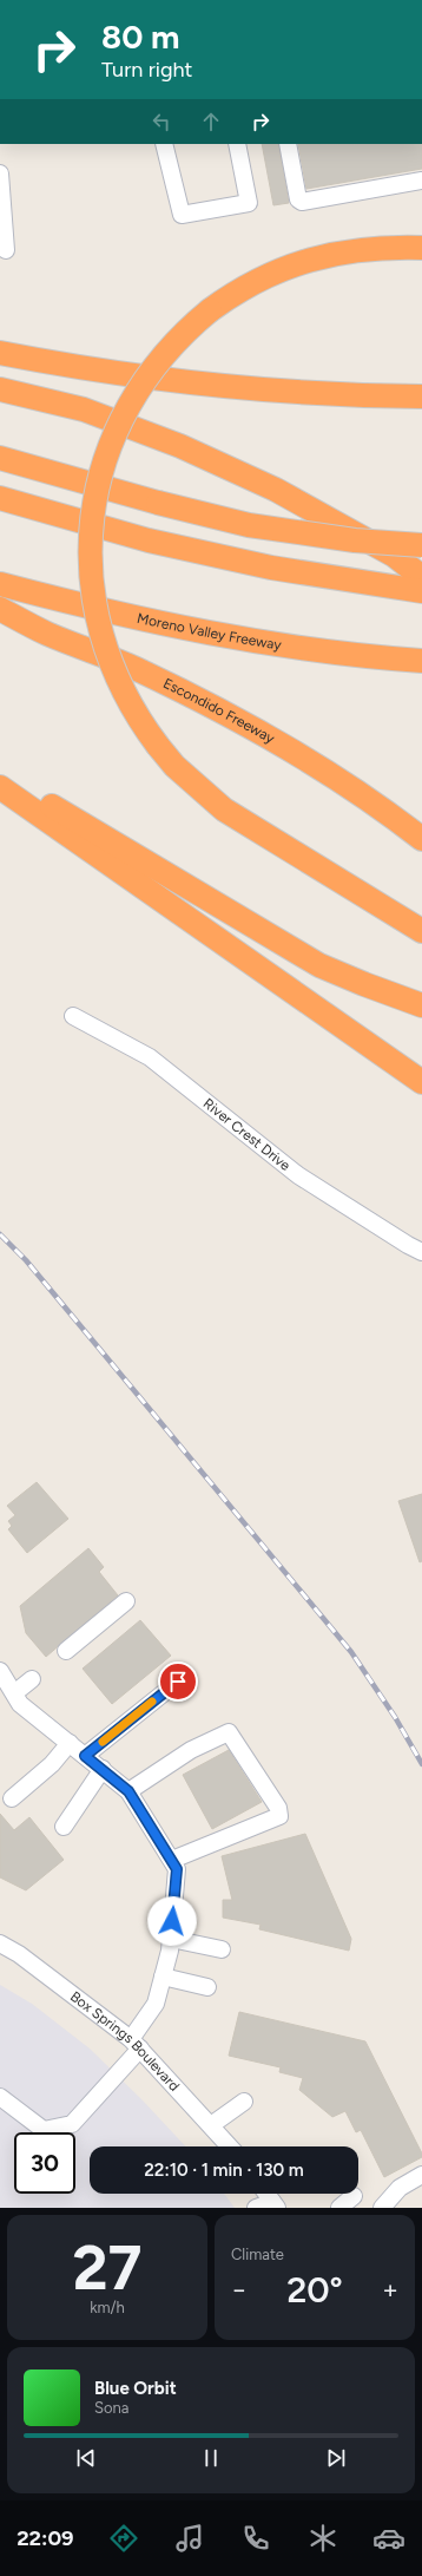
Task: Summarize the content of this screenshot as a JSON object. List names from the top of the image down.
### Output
{
  "streets": {
    "highway": ["Moreno Valley Freeway", "Escondido Freeway"],
    "street": ["River Crest Drive", "Box Springs Boulevard"]
  },
  "page": {
    "turn": ["80 m", "Turn right"],
    "limit": "30",
    "trip": "22:10 · 1 min · 130 m",
    "tile": [
      ["27", "km/h"],
      "Climate"
    ],
    "heat": ["−", "20°", "+"],
    "song": ["Blue Orbit", "Sona"],
    "tabs": "22:09"
  }
}
